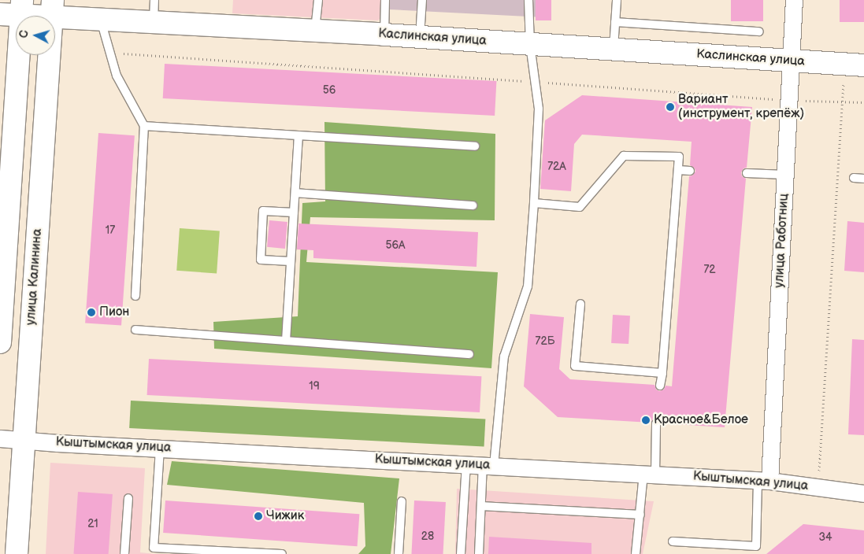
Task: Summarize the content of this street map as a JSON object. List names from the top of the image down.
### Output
{
  "streets": {
    "main road": ["Каслинская улица", "улица Калинина"],
    "street": ["улица Работниц", "Кыштымская улица"]
  },
  "crossings": [
    ["Каслинская улица", "улица Работниц"],
    ["Каслинская улица", "улица Калинина"],
    ["улица Работниц", "Кыштымская улица"],
    ["улица Калинина", "Кыштымская улица"]
  ],
  "places": [
    "Вариант (инструмент, крепёж)",
    "Пион",
    "Красное&Белое",
    "Чижик"
  ],
  "house_numbers": [
    "56",
    "72А",
    "17",
    "56А",
    "72",
    "72Б",
    "19",
    "21",
    "28",
    "34"
  ],
  "north": "left"
}
